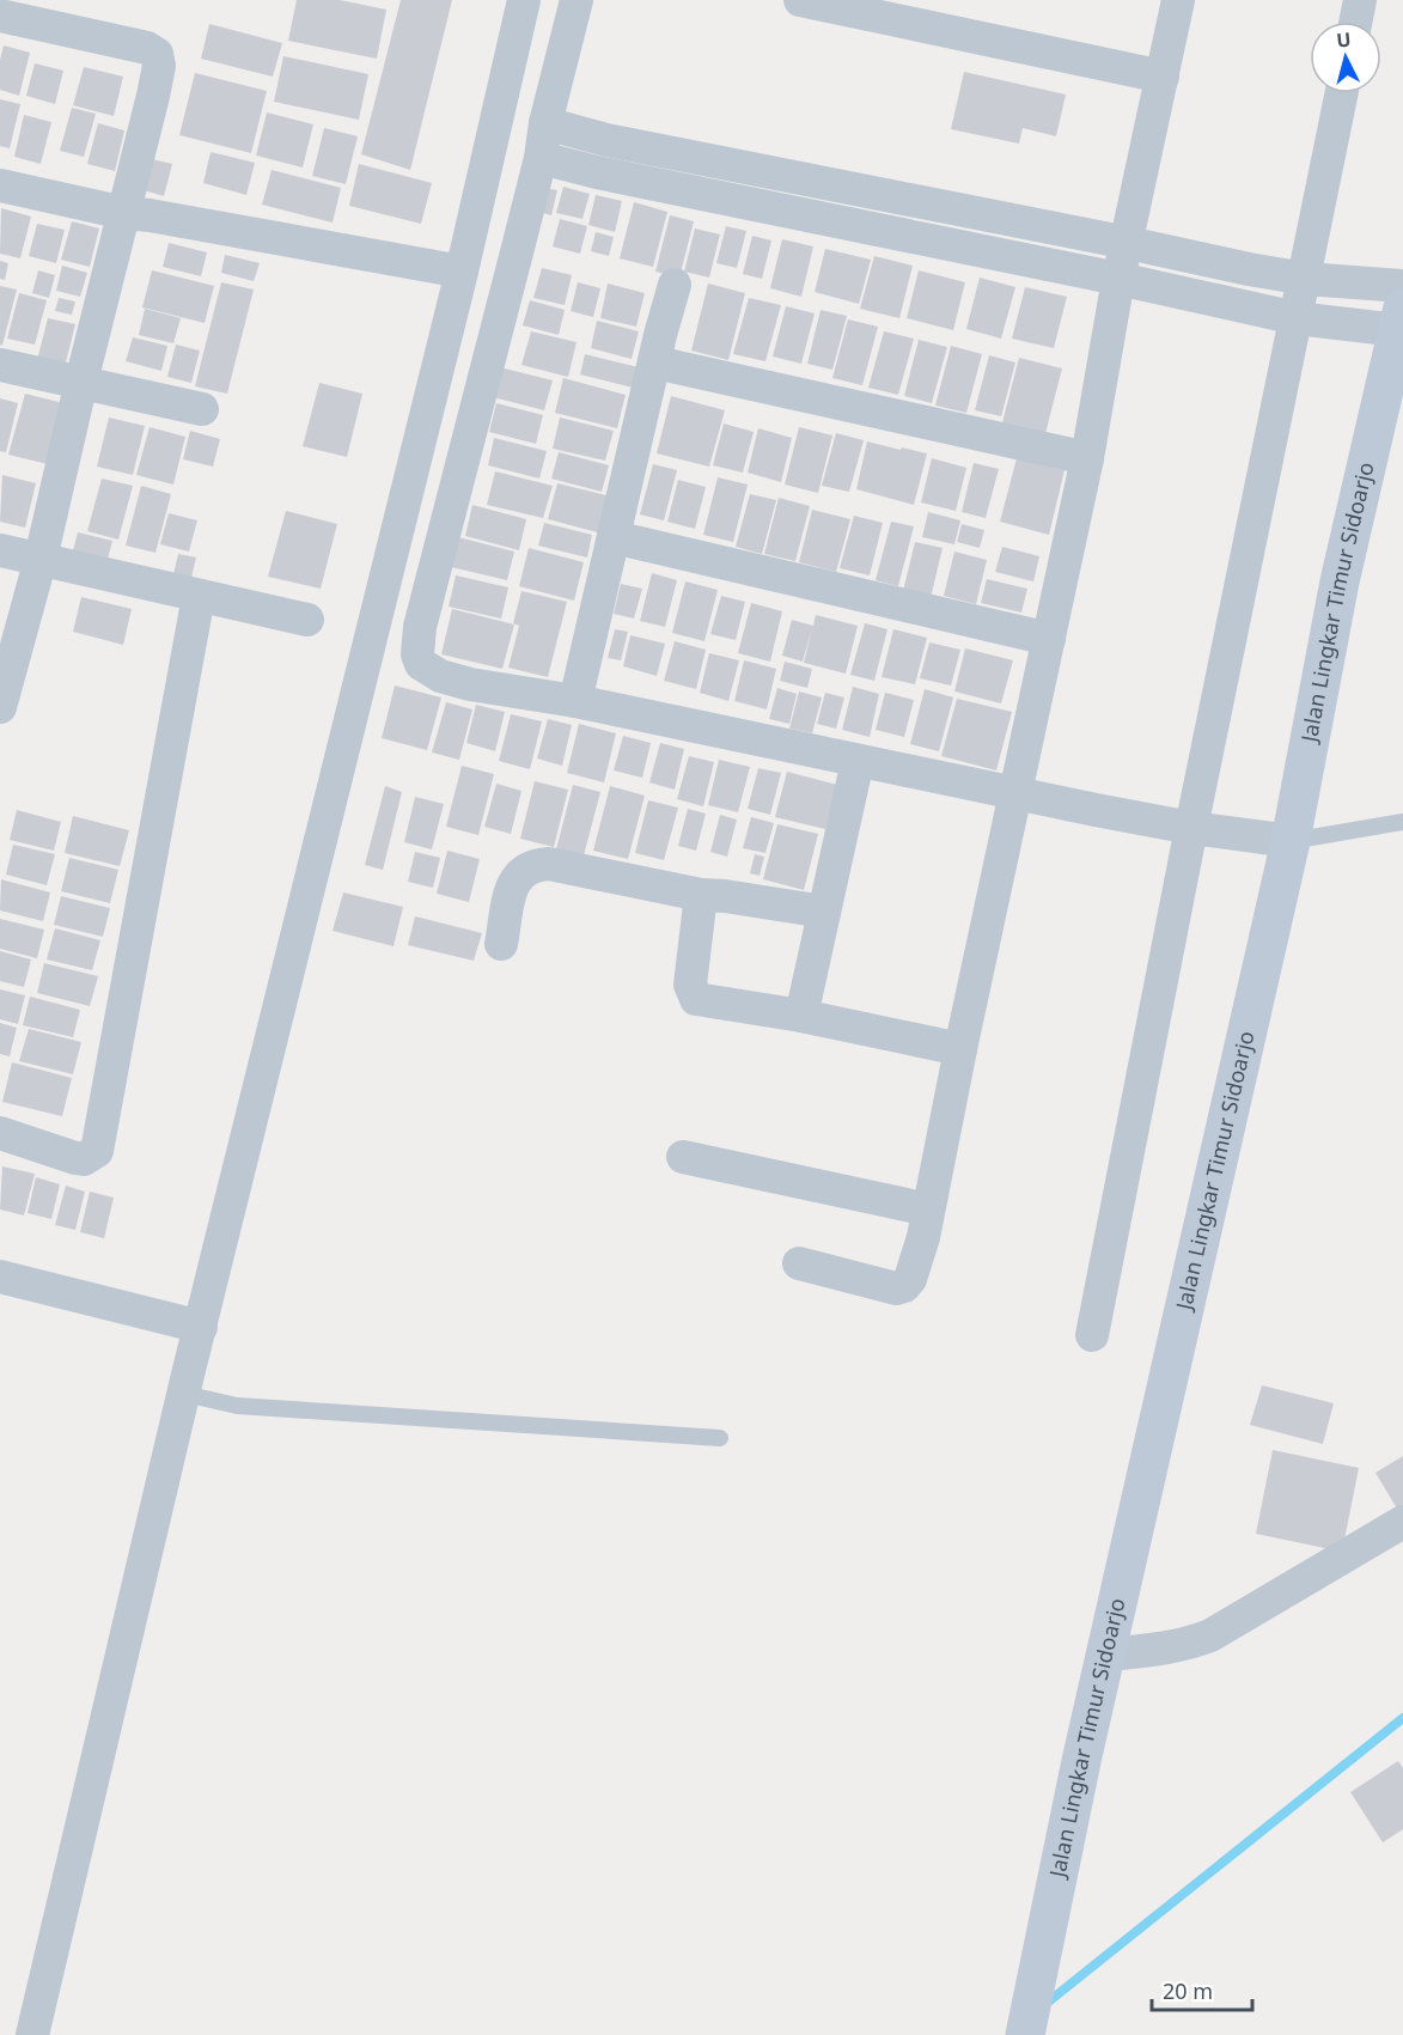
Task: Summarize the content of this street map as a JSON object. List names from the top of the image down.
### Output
{
  "streets": {
    "main road": ["Jalan Lingkar Timur Sidoarjo"]
  },
  "scale_bar": "20 m",
  "north": "top"
}
